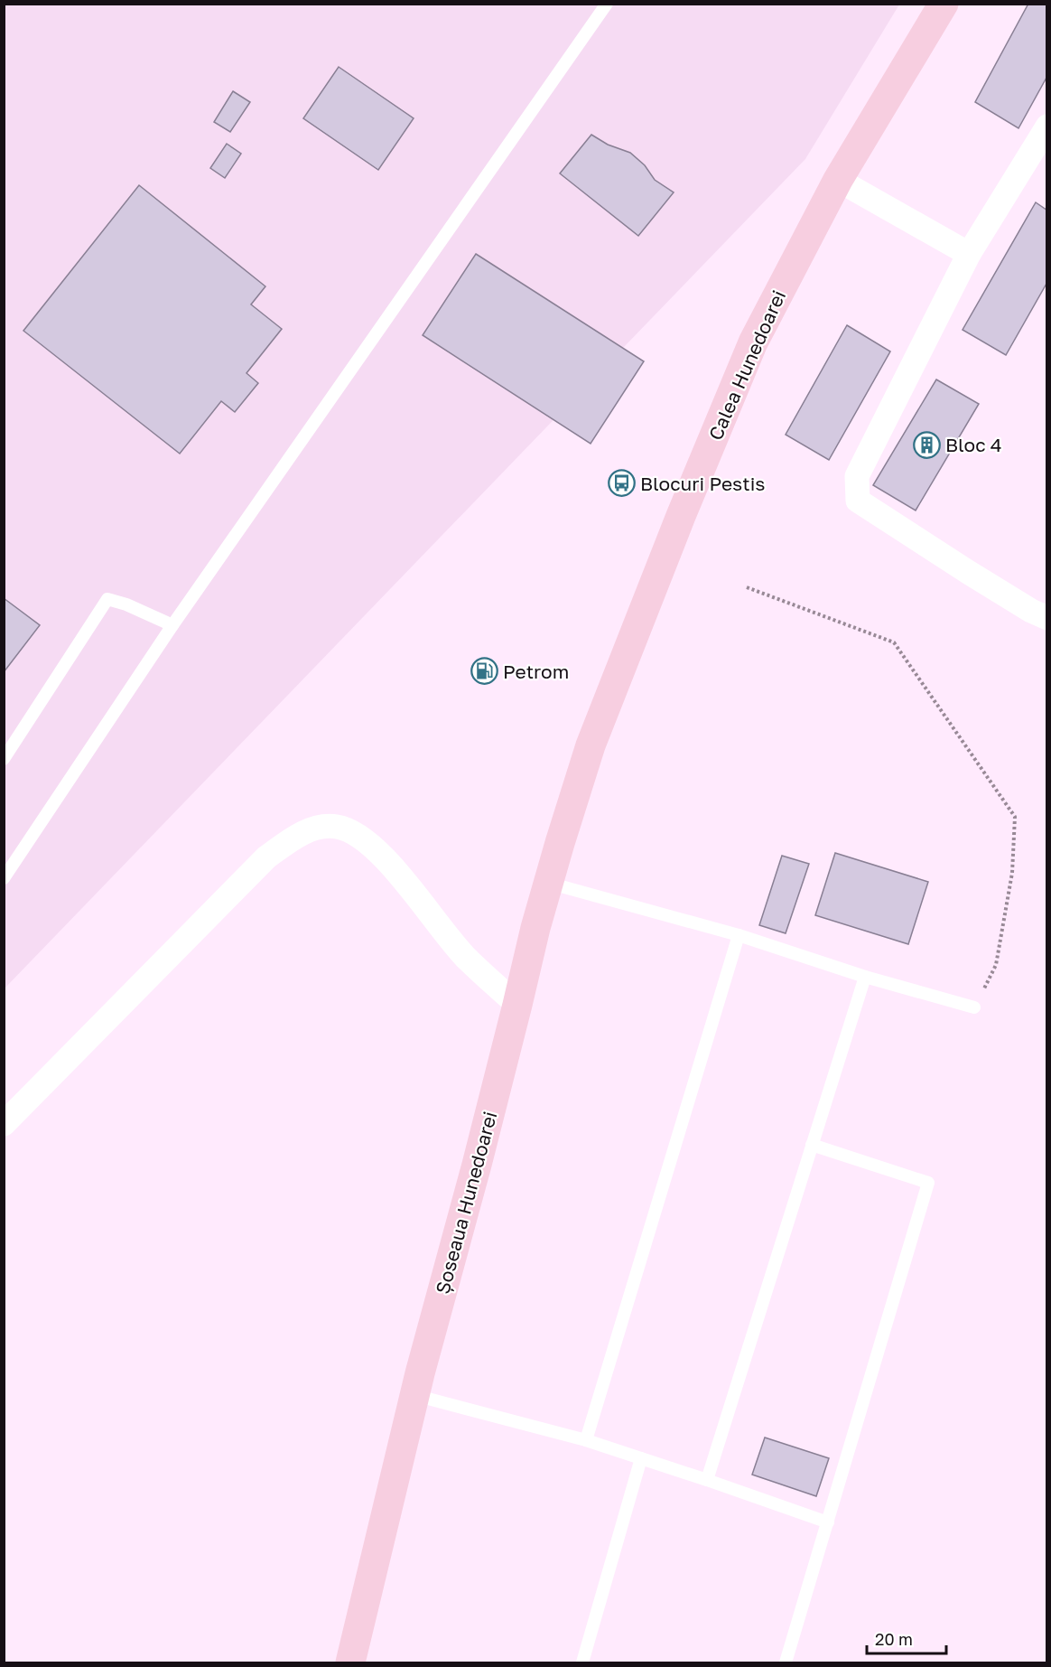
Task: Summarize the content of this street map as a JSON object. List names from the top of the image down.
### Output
{
  "streets": {
    "main road": ["Calea Hunedoarei", "Șoseaua Hunedoarei"]
  },
  "crossings": [
    ["Calea Hunedoarei", "Șoseaua Hunedoarei"]
  ],
  "places": {
    "building": ["Bloc 4"],
    "bus stop": ["Blocuri Pestis"],
    "fuel station": ["Petrom"]
  },
  "scale_bar": "20 m"
}
